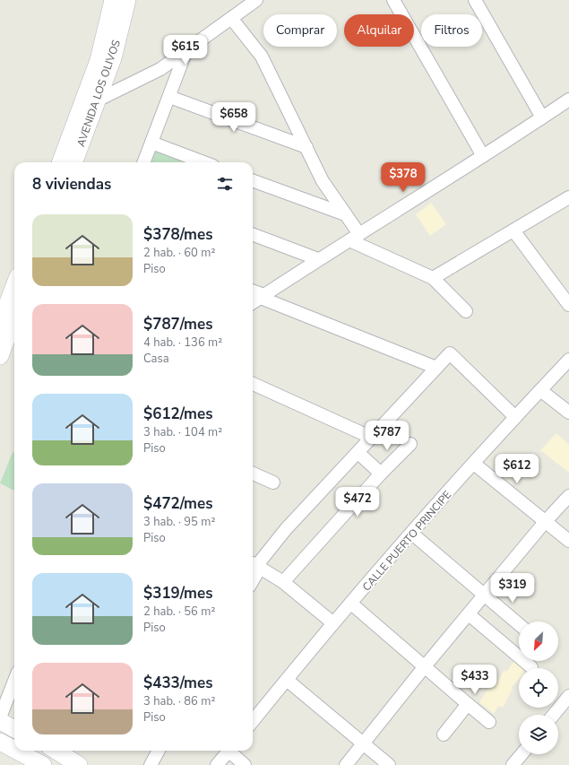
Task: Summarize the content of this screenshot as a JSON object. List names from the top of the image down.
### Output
{
  "streets": {
    "street": ["AVENIDA LOS OLIVOS", "CALLE PUERTO PRINCIPE"]
  },
  "north": "bottom left",
  "page": {
    "chip": ["Comprar", "Alquilar", "Filtros"],
    "price": [
      "$615",
      "$658",
      "$378",
      "$787",
      "$612",
      "$472",
      "$319",
      "$433"
    ],
    "heading": "8 viviendas",
    "list": [
      {
        "name": "$378/mes",
        "note": "2 hab. · 60 m² · Piso"
      },
      {
        "name": "$787/mes",
        "note": "4 hab. · 136 m² · Casa"
      },
      {
        "name": "$612/mes",
        "note": "3 hab. · 104 m² · Piso"
      },
      {
        "name": "$472/mes",
        "note": "3 hab. · 95 m² · Piso"
      },
      {
        "name": "$319/mes",
        "note": "2 hab. · 56 m² · Piso"
      },
      {
        "name": "$433/mes",
        "note": "3 hab. · 86 m² · Piso"
      }
    ]
  }
}
